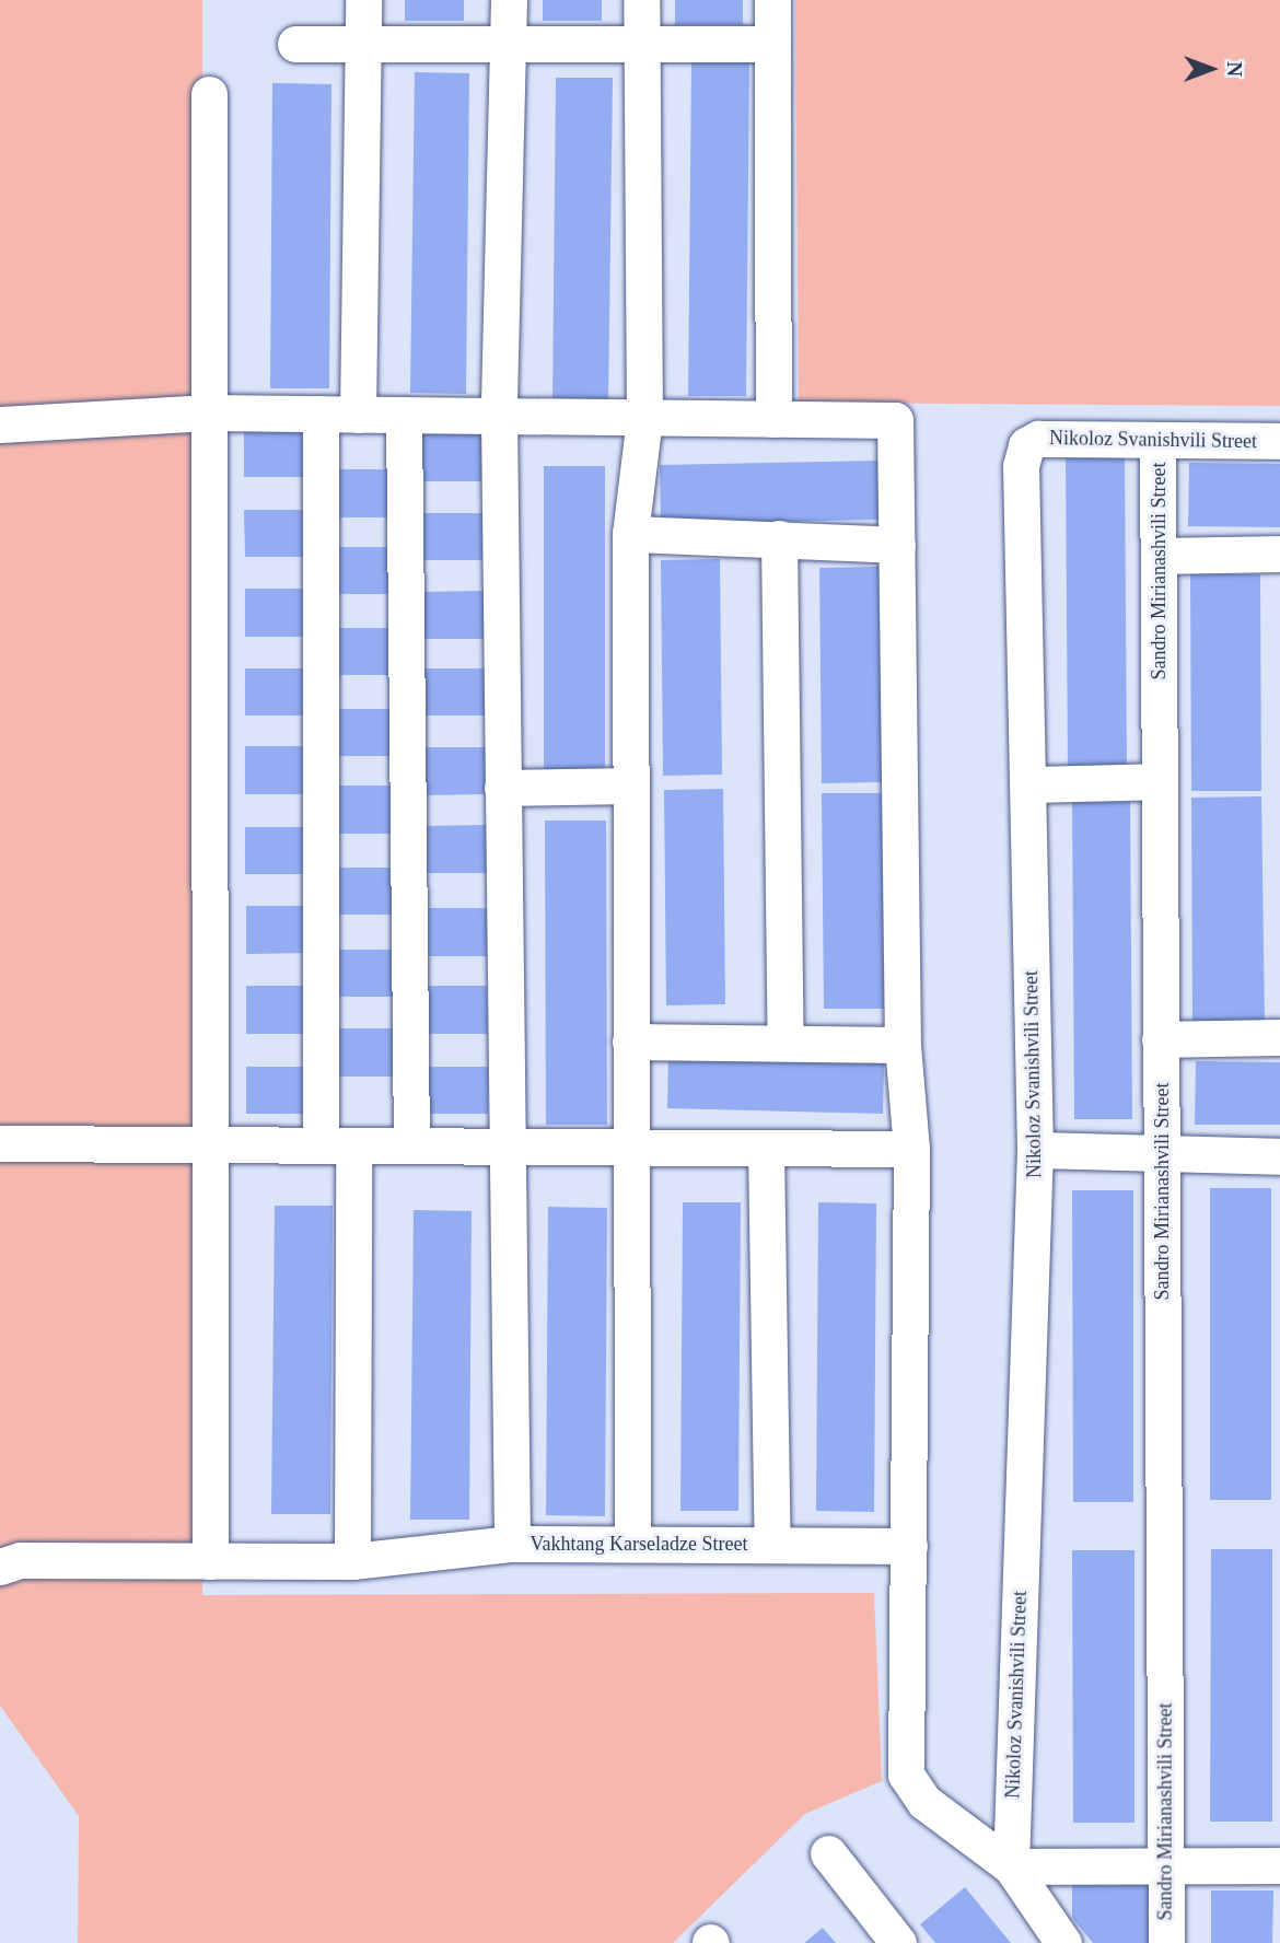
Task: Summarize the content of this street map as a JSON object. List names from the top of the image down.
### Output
{
  "streets": {
    "street": ["Nikoloz Svanishvili Street", "Sandro Mirianashvili Street", "Vakhtang Karseladze Street"]
  },
  "crossings": [
    ["Nikoloz Svanishvili Street", "Sandro Mirianashvili Street"]
  ],
  "north": "right"
}
